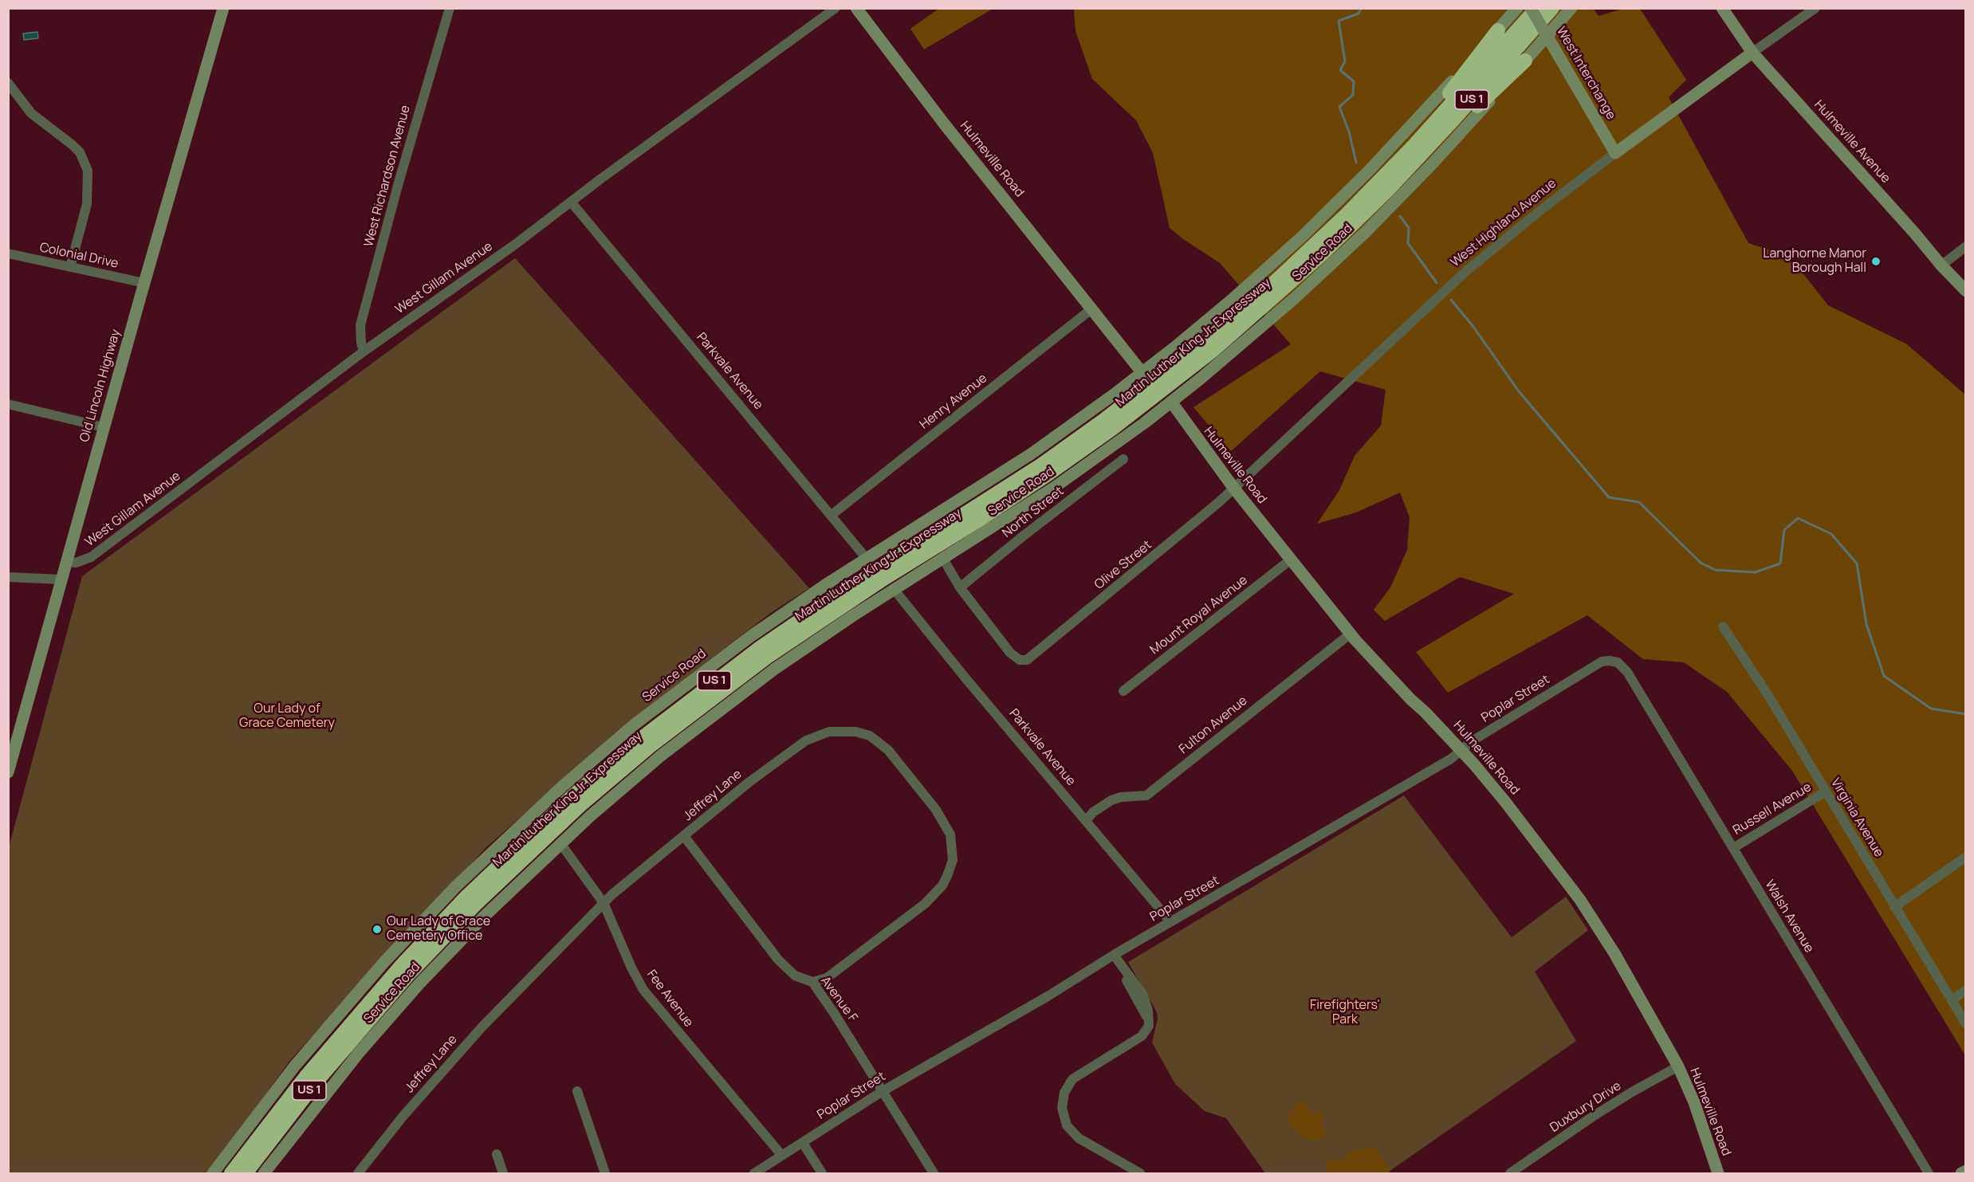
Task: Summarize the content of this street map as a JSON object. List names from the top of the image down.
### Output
{
  "streets": {
    "highway": ["US 1", "Martin Luther King Jr. Expressway"],
    "street": [
      "West Interchange",
      "Hulmeville Avenue",
      "Hulmeville Road",
      "West Richardson Avenue",
      "West Highland Avenue",
      "Service Road",
      "Colonial Drive",
      "West Gillam Avenue",
      "Parkvale Avenue",
      "Old Lincoln Highway",
      "Henry Avenue",
      "North Street",
      "Olive Street",
      "Mount Royal Avenue",
      "Poplar Street",
      "Fulton Avenue",
      "Jeffrey Lane",
      "Russell Avenue",
      "Virginia Avenue",
      "Walsh Avenue",
      "Fee Avenue",
      "Avenue F",
      "Duxbury Drive"
    ]
  },
  "crossings": [
    ["West Interchange", "West Highland Avenue"],
    ["Hulmeville Avenue", "West Highland Avenue"],
    ["Hulmeville Road", "West Highland Avenue"],
    ["Hulmeville Road", "Service Road"],
    ["Hulmeville Road", "Henry Avenue"],
    ["Hulmeville Road", "Olive Street"],
    ["Hulmeville Road", "Mount Royal Avenue"],
    ["Hulmeville Road", "Poplar Street"],
    ["Hulmeville Road", "Fulton Avenue"],
    ["Hulmeville Road", "Duxbury Drive"],
    ["West Richardson Avenue", "West Gillam Avenue"],
    ["West Highland Avenue", "Olive Street"],
    ["Service Road", "Parkvale Avenue"],
    ["Service Road", "Fee Avenue"],
    ["Colonial Drive", "Old Lincoln Highway"],
    ["West Gillam Avenue", "Parkvale Avenue"],
    ["West Gillam Avenue", "Old Lincoln Highway"],
    ["Parkvale Avenue", "Henry Avenue"],
    ["Parkvale Avenue", "Poplar Street"],
    ["Parkvale Avenue", "Fulton Avenue"],
    ["North Street", "Olive Street"],
    ["Poplar Street", "Walsh Avenue"],
    ["Poplar Street", "Fee Avenue"],
    ["Poplar Street", "Avenue F"],
    ["Jeffrey Lane", "Fee Avenue"],
    ["Jeffrey Lane", "Avenue F"],
    ["Russell Avenue", "Virginia Avenue"],
    ["Russell Avenue", "Walsh Avenue"]
  ],
  "parks": ["Our Lady of Grace Cemetery", "Firefighters' Park"],
  "places": ["Langhorne Manor Borough Hall", "Our Lady of Grace Cemetery Office"]
}
